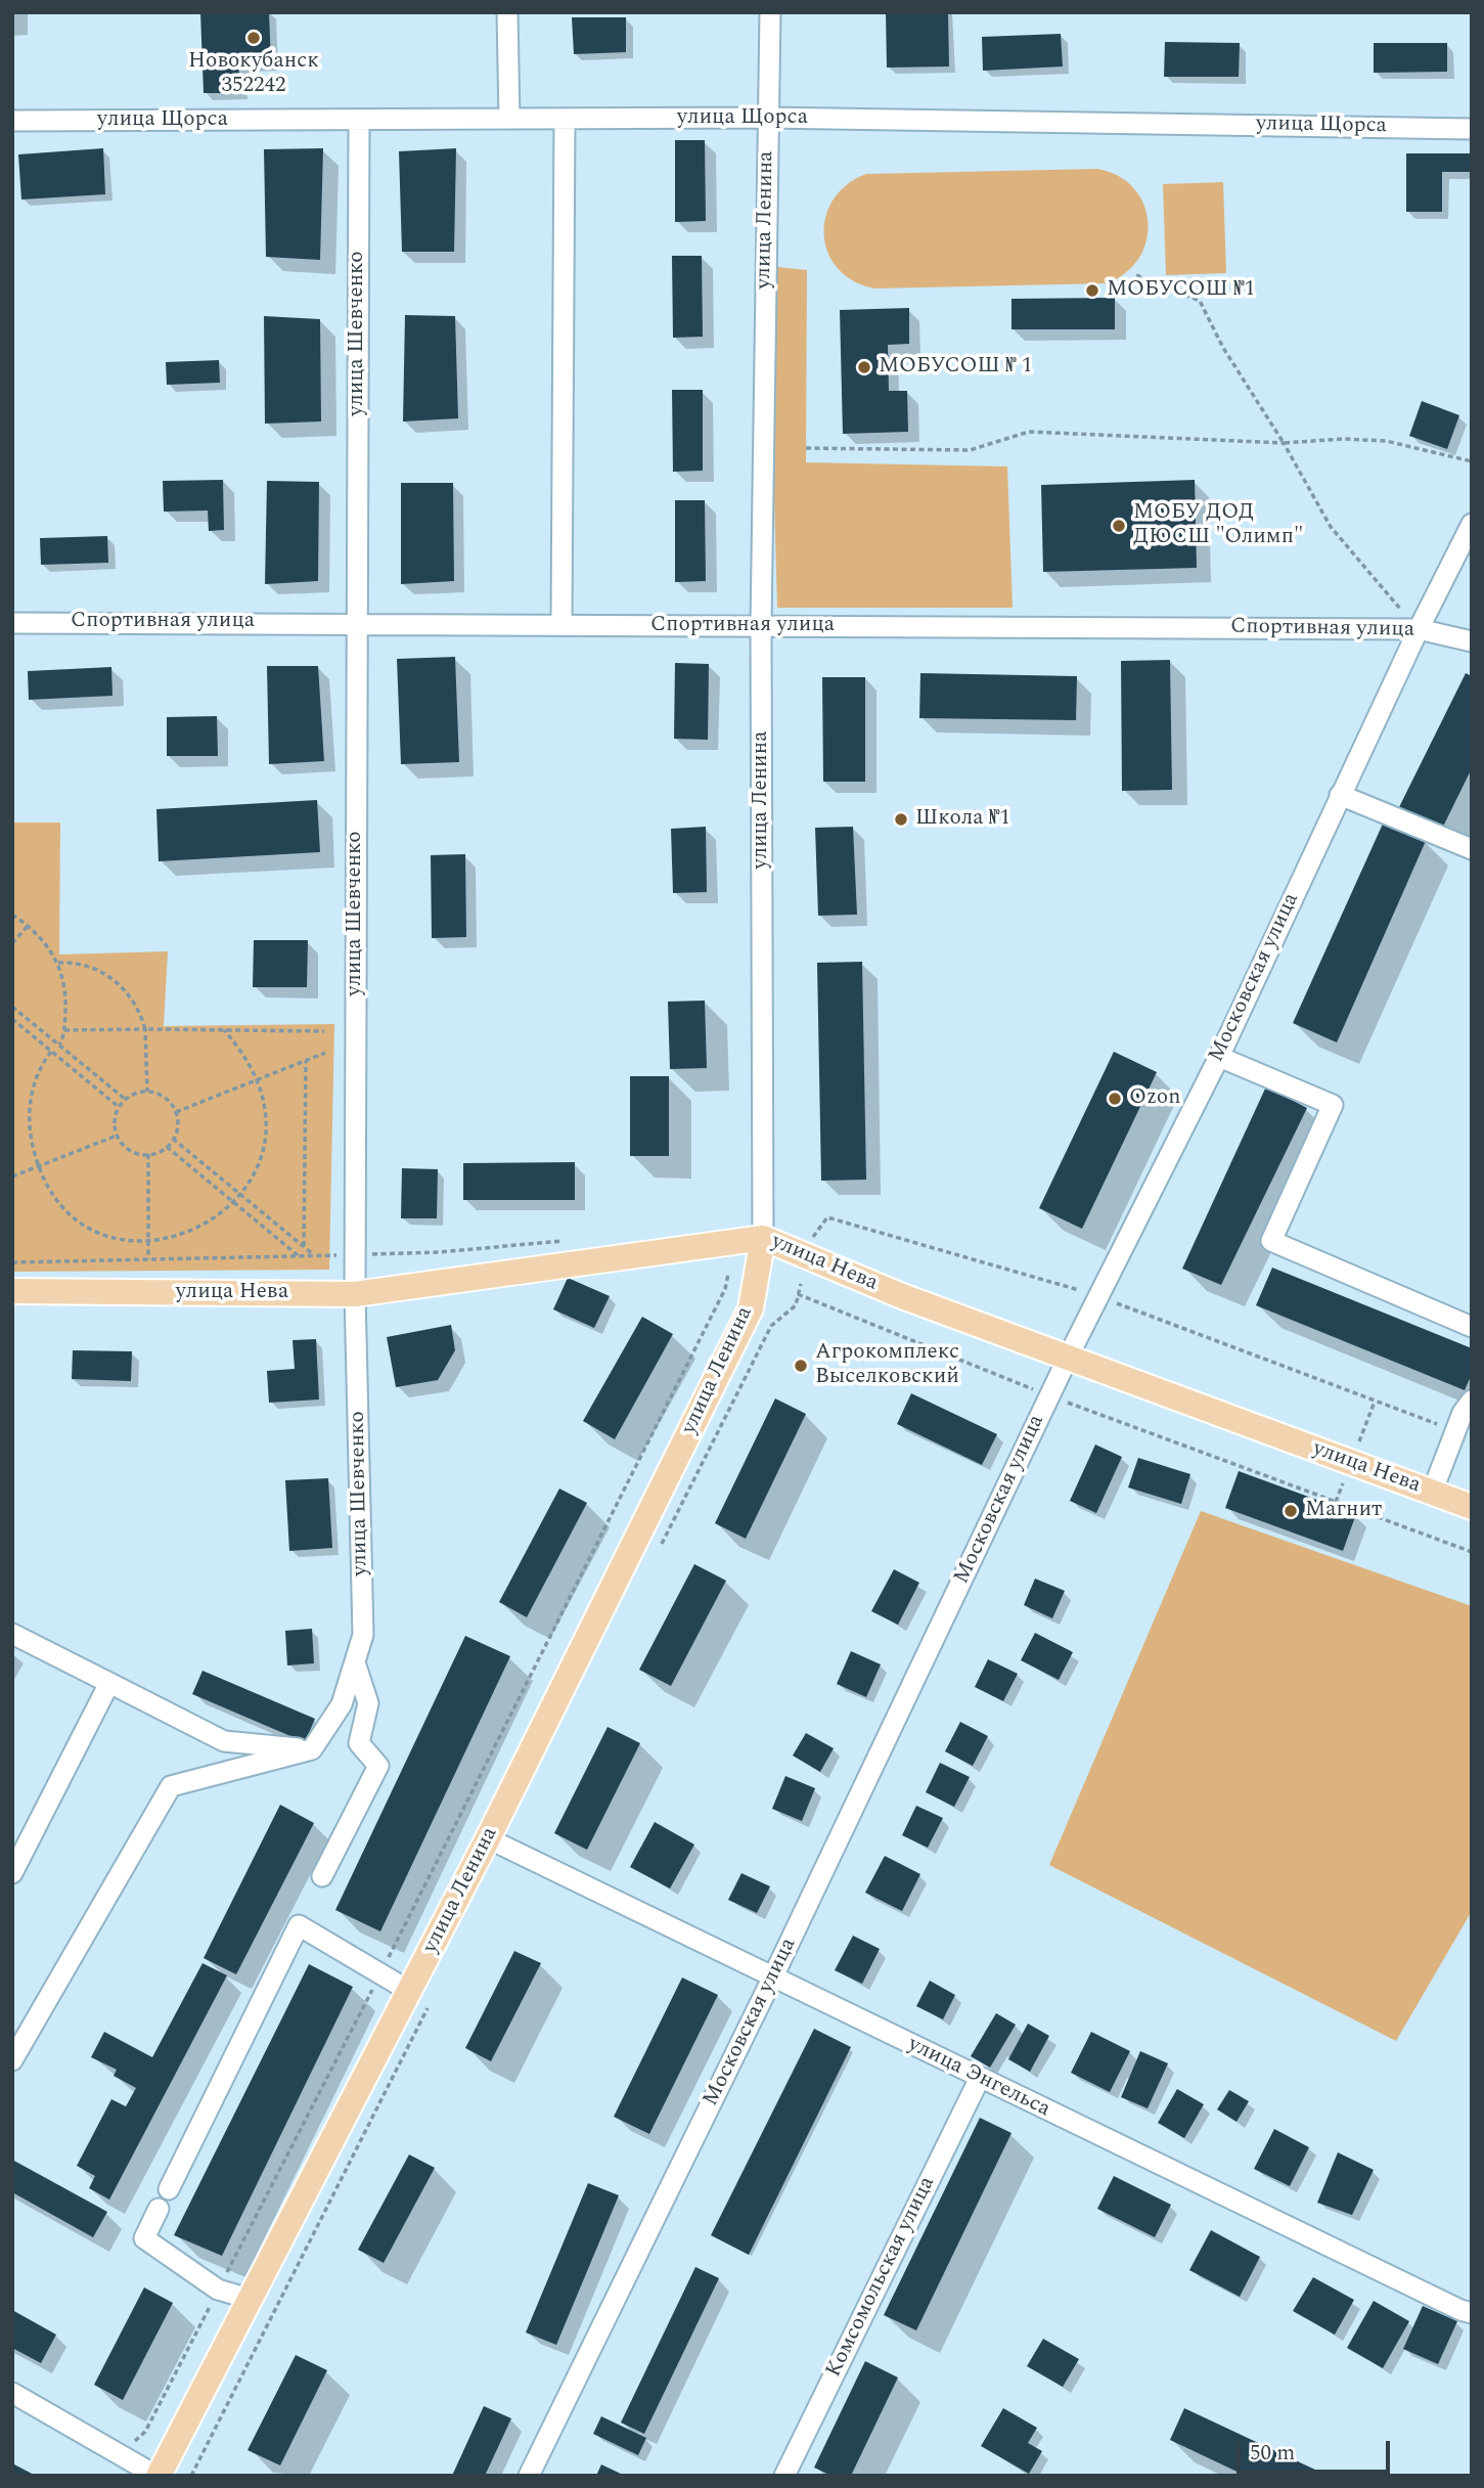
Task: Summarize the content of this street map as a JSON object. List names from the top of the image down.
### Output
{
  "streets": {
    "main road": ["улица Ленина", "улица Нева"],
    "street": [
      "улица Щорса",
      "улица Шевченко",
      "Спортивная улица",
      "Московская улица",
      "улица Энгельса",
      "Комсомольская улица"
    ]
  },
  "crossings": [
    ["улица Щорса", "улица Ленина"],
    ["улица Щорса", "улица Шевченко"],
    ["улица Ленина", "Спортивная улица"],
    ["улица Ленина", "улица Нева"],
    ["улица Ленина", "улица Энгельса"],
    ["улица Шевченко", "Спортивная улица"],
    ["улица Шевченко", "улица Нева"],
    ["Спортивная улица", "Московская улица"],
    ["Московская улица", "улица Нева"],
    ["Московская улица", "улица Энгельса"],
    ["улица Энгельса", "Комсомольская улица"]
  ],
  "places": [
    "Новокубанск 352242",
    "МОБУСОШ №1",
    "МОБУСОШ № 1",
    "МОБУ ДОД ДЮСШ \"Олимп\"",
    "Школа №1",
    "Ozon",
    "Агрокомплекс Выселковский",
    "Магнит"
  ],
  "scale_bar": "50 m"
}
